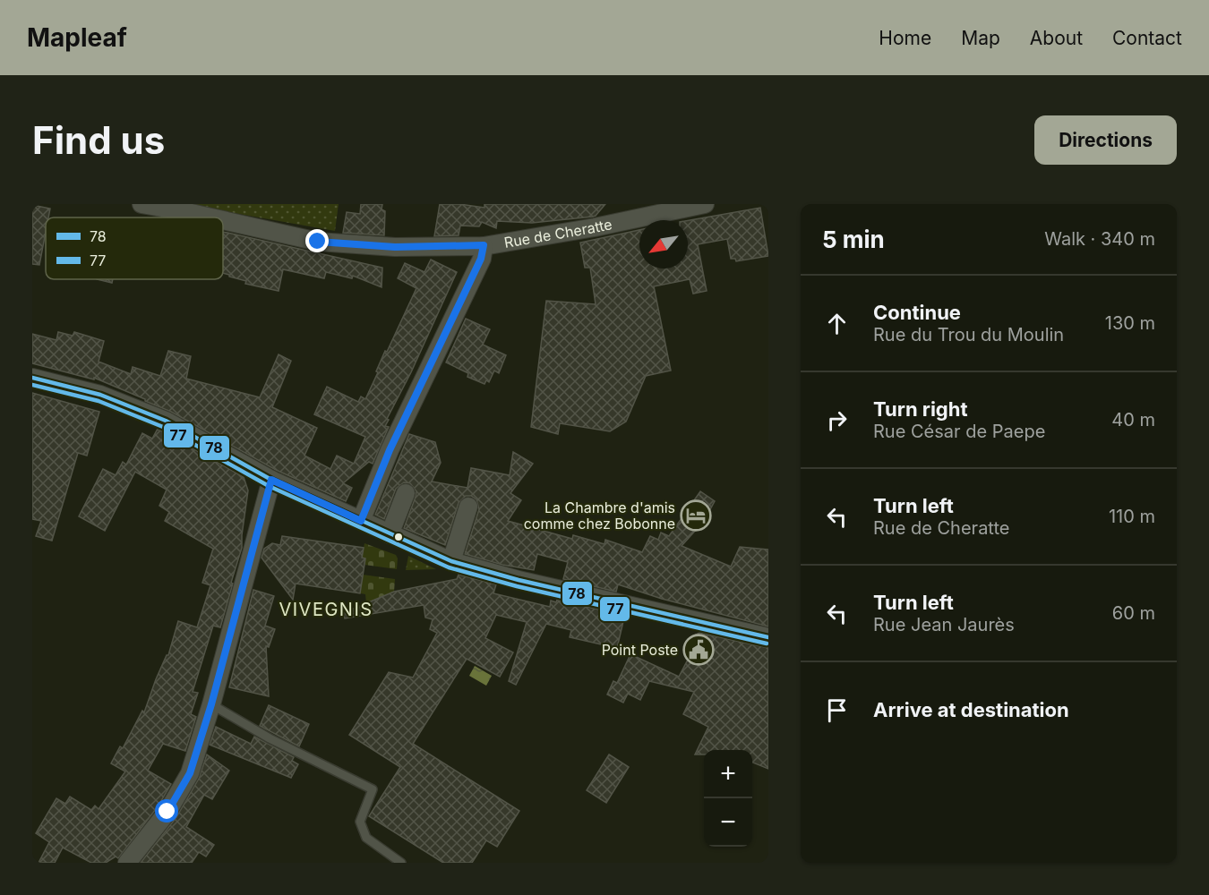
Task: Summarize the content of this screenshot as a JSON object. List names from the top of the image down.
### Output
{
  "streets": {
    "street": ["Rue de Cheratte"]
  },
  "districts": ["VIVEGNIS"],
  "places": {
    "hotel": ["La Chambre d'amis comme chez Bobonne"],
    "public building": ["Point Poste"]
  },
  "lines": ["transit line 78", "transit line 77"],
  "legend": ["78", "77"],
  "north": "bottom left",
  "page": {
    "header": "Mapleaf",
    "nav": [
      "Home",
      "Map",
      "About",
      "Contact"
    ],
    "buttons": "Directions",
    "title": "Find us",
    "heading": ["5 min", "Walk · 340 m"],
    "list": [
      ["Continue", "Rue du Trou du Moulin", "130 m"],
      ["Turn right", "Rue César de Paepe", "40 m"],
      ["Turn left", "Rue de Cheratte", "110 m"],
      ["Turn left", "Rue Jean Jaurès", "60 m"],
      "Arrive at destination"
    ],
    "map_buttons": ["+", "−"]
  }
}
